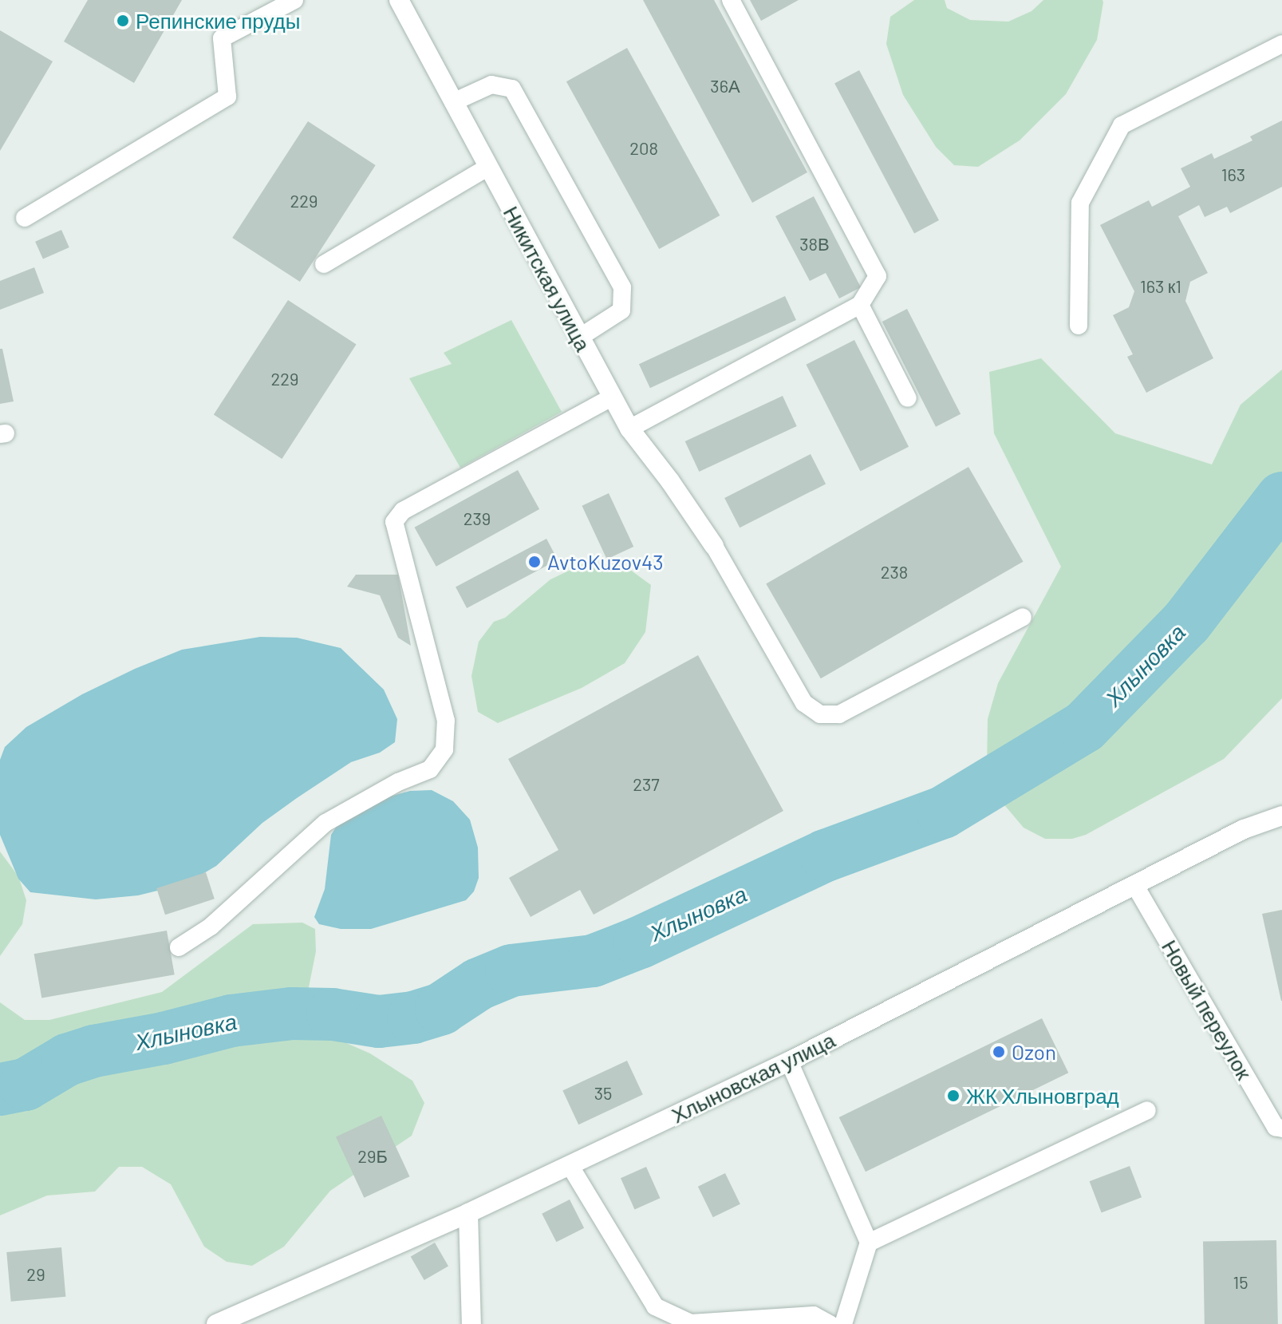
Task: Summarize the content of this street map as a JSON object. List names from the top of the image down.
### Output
{
  "streets": {
    "street": ["Никитская улица", "Хлыновская улица"],
    "lane": ["Новый переулок"]
  },
  "crossings": [
    ["Новый переулок", "Хлыновская улица"]
  ],
  "water": ["Хлыновка"],
  "places": [
    "Репинские пруды",
    "AvtoKuzov43",
    "Ozon",
    "ЖК Хлыновград"
  ],
  "house_numbers": [
    "36А",
    "208",
    "163",
    "229",
    "38В",
    "163 к1",
    "229",
    "239",
    "238",
    "237",
    "35",
    "29Б",
    "29",
    "15"
  ]
}
